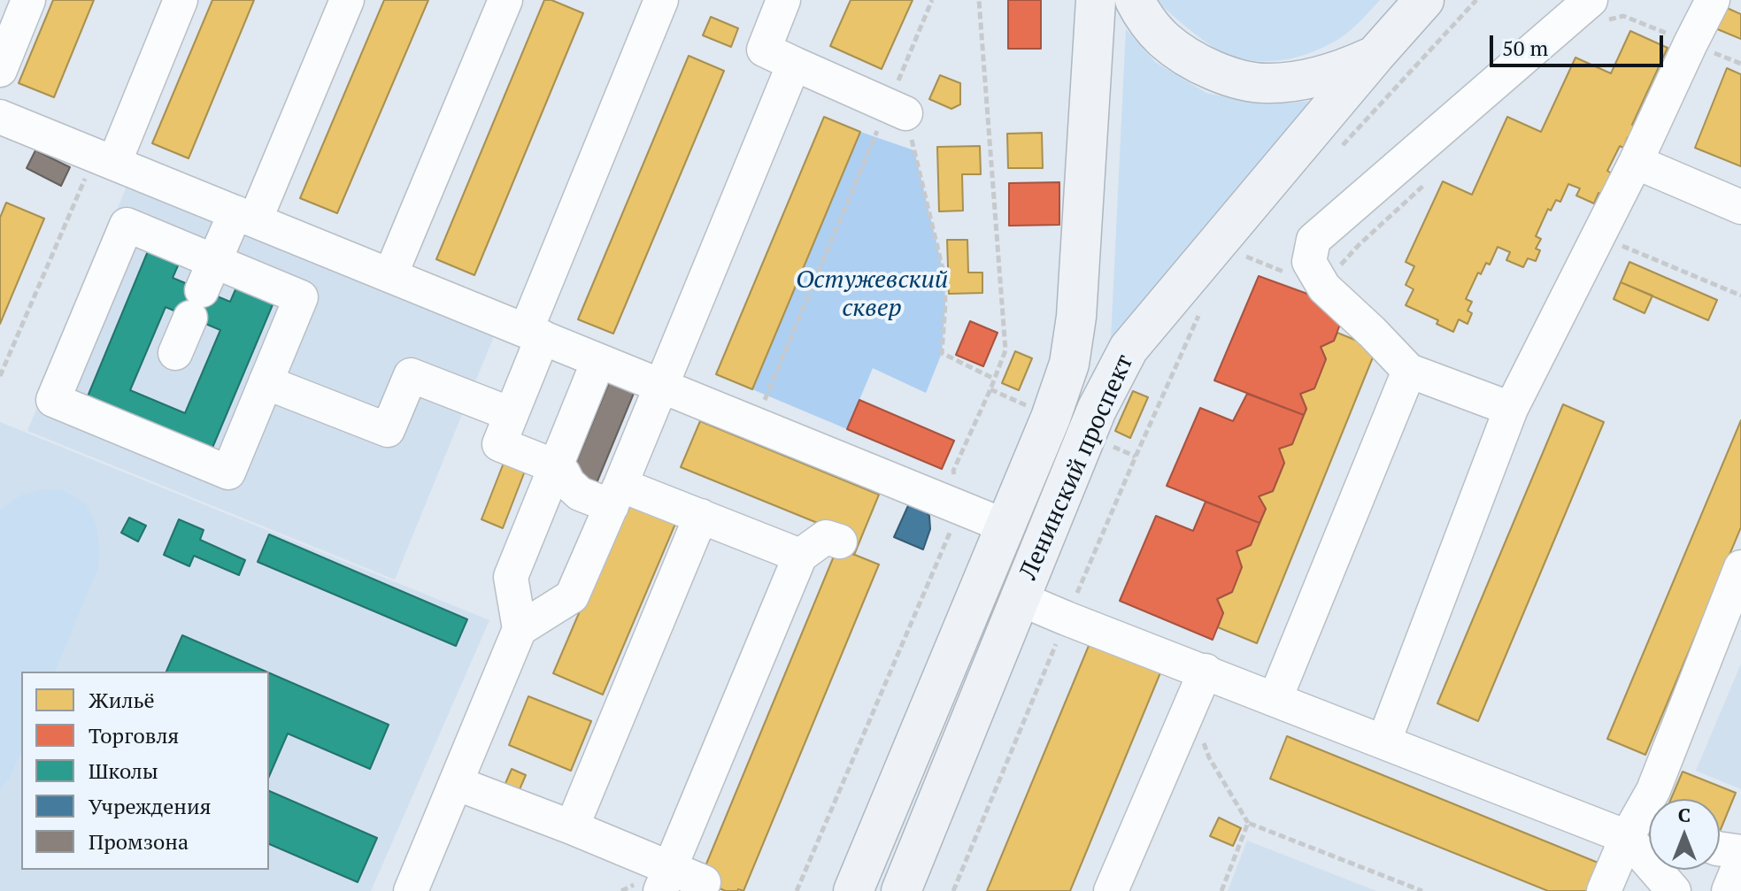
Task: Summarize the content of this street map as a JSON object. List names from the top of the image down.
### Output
{
  "streets": {
    "main road": ["Ленинский проспект"]
  },
  "parks": ["Остужевский сквер"],
  "legend": [
    "Жильё",
    "Торговля",
    "Школы",
    "Учреждения",
    "Промзона"
  ],
  "scale_bar": "50 m",
  "north": "top"
}
